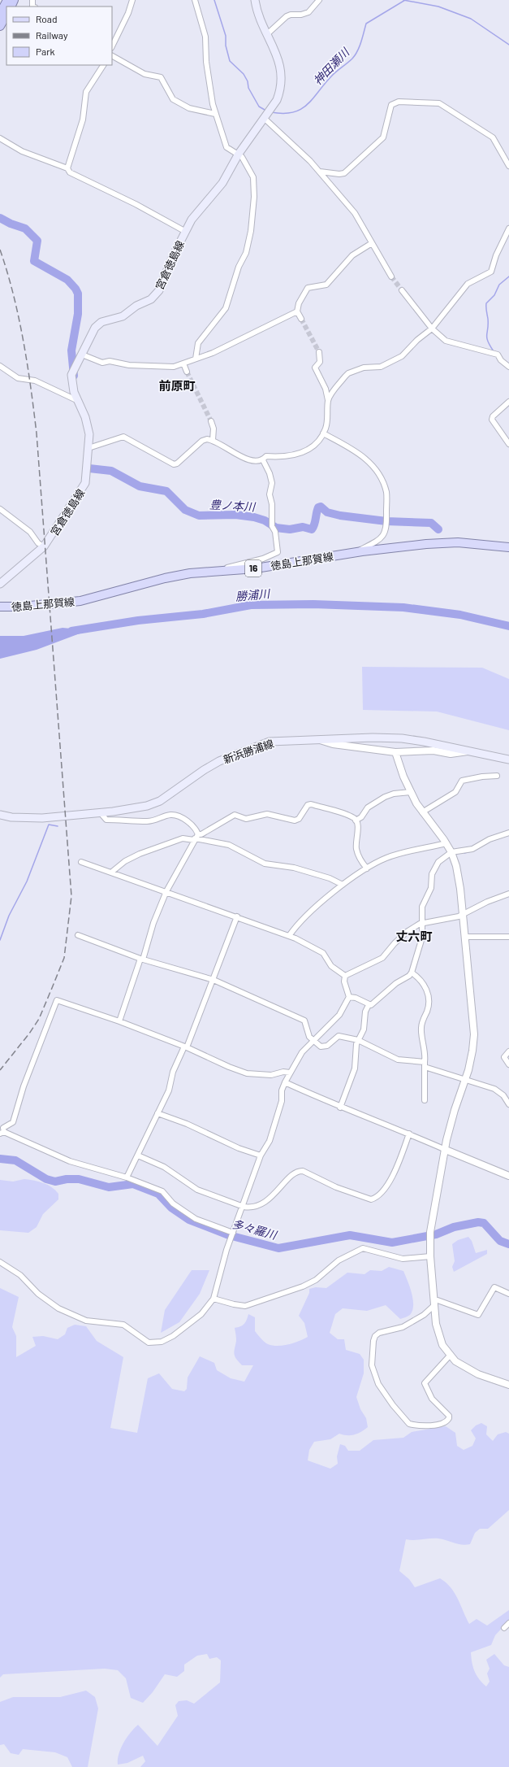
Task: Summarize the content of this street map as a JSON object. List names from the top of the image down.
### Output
{
  "streets": {
    "main road": [
      "宮倉徳島線",
      "徳島上那賀線",
      "16",
      "新浜勝浦線"
    ]
  },
  "districts": ["前原町", "丈六町"],
  "water": [
    "神田瀬川",
    "豊ノ本川",
    "勝浦川",
    "多々羅川"
  ],
  "legend": ["Road", "Railway", "Park"]
}
